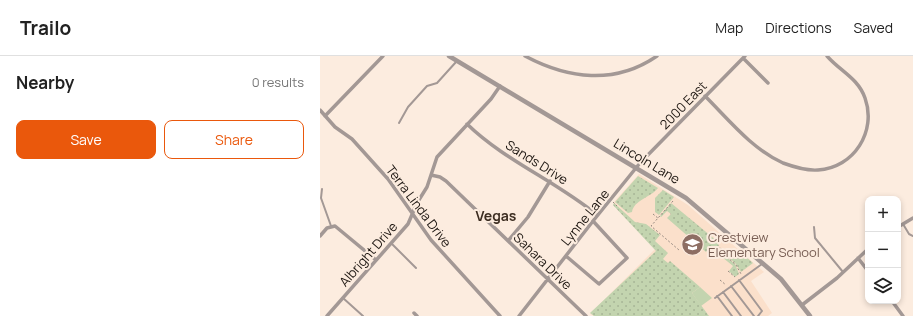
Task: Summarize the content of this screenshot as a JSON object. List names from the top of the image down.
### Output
{
  "streets": {
    "street": [
      "2000 East",
      "Lincoln Lane",
      "Sands Drive",
      "Terra Linda Drive",
      "Lynne Lane",
      "Albright Drive",
      "Sahara Drive"
    ]
  },
  "crossings": [
    ["2000 East", "Lincoln Lane"],
    ["2000 East", "Lynne Lane"],
    ["Lincoln Lane", "Lynne Lane"],
    ["Lincoln Lane", "Albright Drive"],
    ["Sands Drive", "Lynne Lane"],
    ["Sands Drive", "Albright Drive"],
    ["Terra Linda Drive", "Albright Drive"],
    ["Lynne Lane", "Sahara Drive"],
    ["Albright Drive", "Sahara Drive"]
  ],
  "districts": ["Vegas"],
  "places": {
    "school or university": ["Crestview Elementary School"]
  },
  "page": {
    "header": "Trailo",
    "nav": ["Map", "Directions", "Saved"],
    "heading": ["Nearby", "0 results"],
    "buttons": ["Save", "Share"],
    "map_buttons": ["+", "−"]
  }
}
